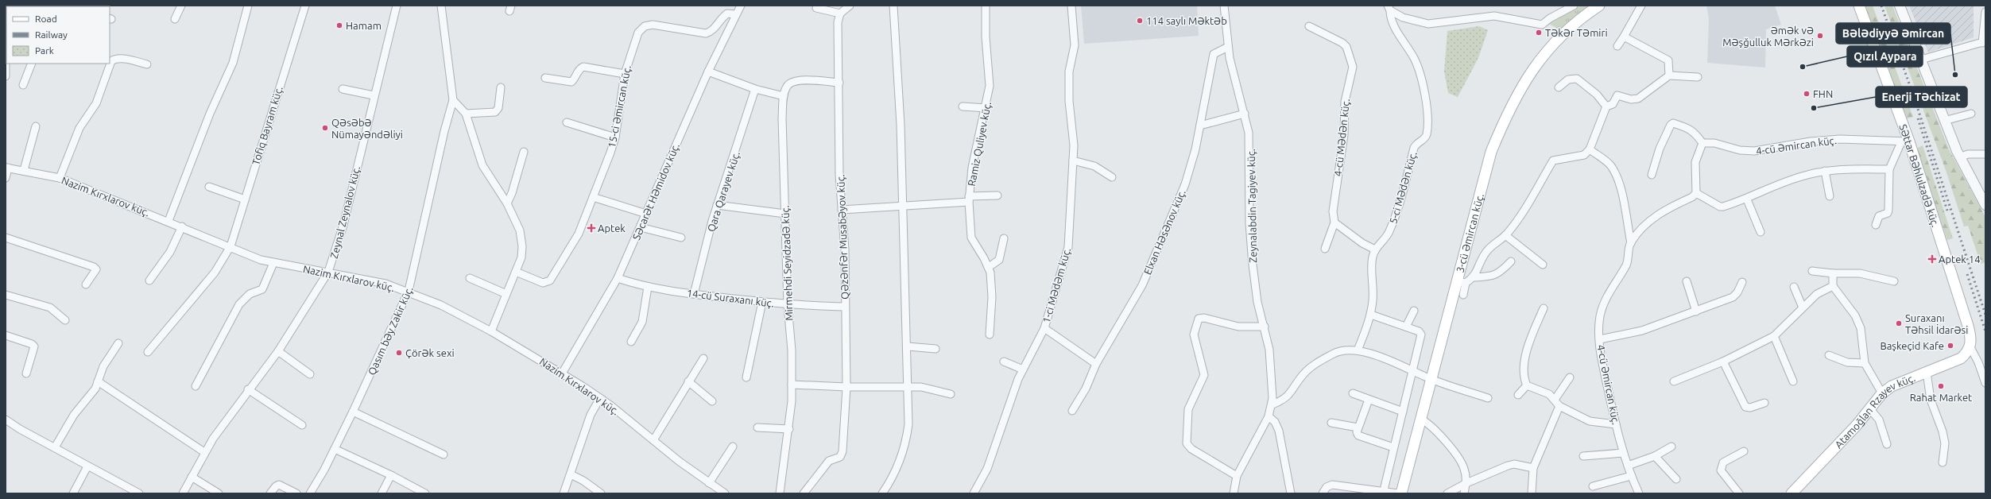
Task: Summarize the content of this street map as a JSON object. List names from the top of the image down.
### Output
{
  "streets": {
    "main road": ["Səttar Bəhlulzadə küç.", "3-cü Əmircan küç.", "Atamoğlan Rzayev küç."],
    "street": [
      "15-ci Əmircan küç.",
      "Tofiq Bayram küç.",
      "4-cü Mədən küç.",
      "Ramiz Quliyev küç.",
      "4-cü Əmircan küç.",
      "5-ci Mədən küç.",
      "Səcarət Həmidov küç.",
      "Qara Qarayev küç.",
      "Nazim Kırxlarov küç.",
      "Zeynalabdin Tagiyev küç.",
      "Zeynal Zeynalov küç.",
      "Elxan Həsənov küç.",
      "Qəzənfər Musabəyov küç.",
      "Mirmehdi Seyidzadə küç.",
      "1-ci Mədəm küç.",
      "14-cü Suraxanı küç.",
      "Qasım bəy Zakir küç."
    ]
  },
  "crossings": [
    ["15-ci Əmircan küç.", "Səcarət Həmidov küç."],
    ["Tofiq Bayram küç.", "Nazim Kırxlarov küç."],
    ["4-cü Əmircan küç.", "Səttar Bəhlulzadə küç."],
    ["Səttar Bəhlulzadə küç.", "Atamoğlan Rzayev küç."],
    ["Səcarət Həmidov küç.", "Nazim Kırxlarov küç."],
    ["Səcarət Həmidov küç.", "14-cü Suraxanı küç."],
    ["Qara Qarayev küç.", "14-cü Suraxanı küç."],
    ["Nazim Kırxlarov küç.", "Zeynal Zeynalov küç."],
    ["Nazim Kırxlarov küç.", "Qasım bəy Zakir küç."],
    ["Zeynalabdin Tagiyev küç.", "Elxan Həsənov küç."],
    ["Qəzənfər Musabəyov küç.", "Mirmehdi Seyidzadə küç."],
    ["Qəzənfər Musabəyov küç.", "14-cü Suraxanı küç."],
    ["Mirmehdi Seyidzadə küç.", "14-cü Suraxanı küç."]
  ],
  "places": {
    "other": [
      "114 saylı Məktəb",
      "Hamam",
      "Təkər Təmiri",
      "Əmək və Məşğulluk Mərkəzi",
      "Qızıl Aypara",
      "Bələdiyyə Əmircan",
      "FHN",
      "Enerji Təchizat",
      "Qəsəbə Nümayəndəliyi",
      "Suraxanı Təhsil İdarəsi",
      "Başkeçid Kafe",
      "Çörək sexi",
      "Rahat Market"
    ],
    "health": ["Aptek", "Aptek 14"]
  },
  "legend": ["Road", "Railway", "Park"]
}
